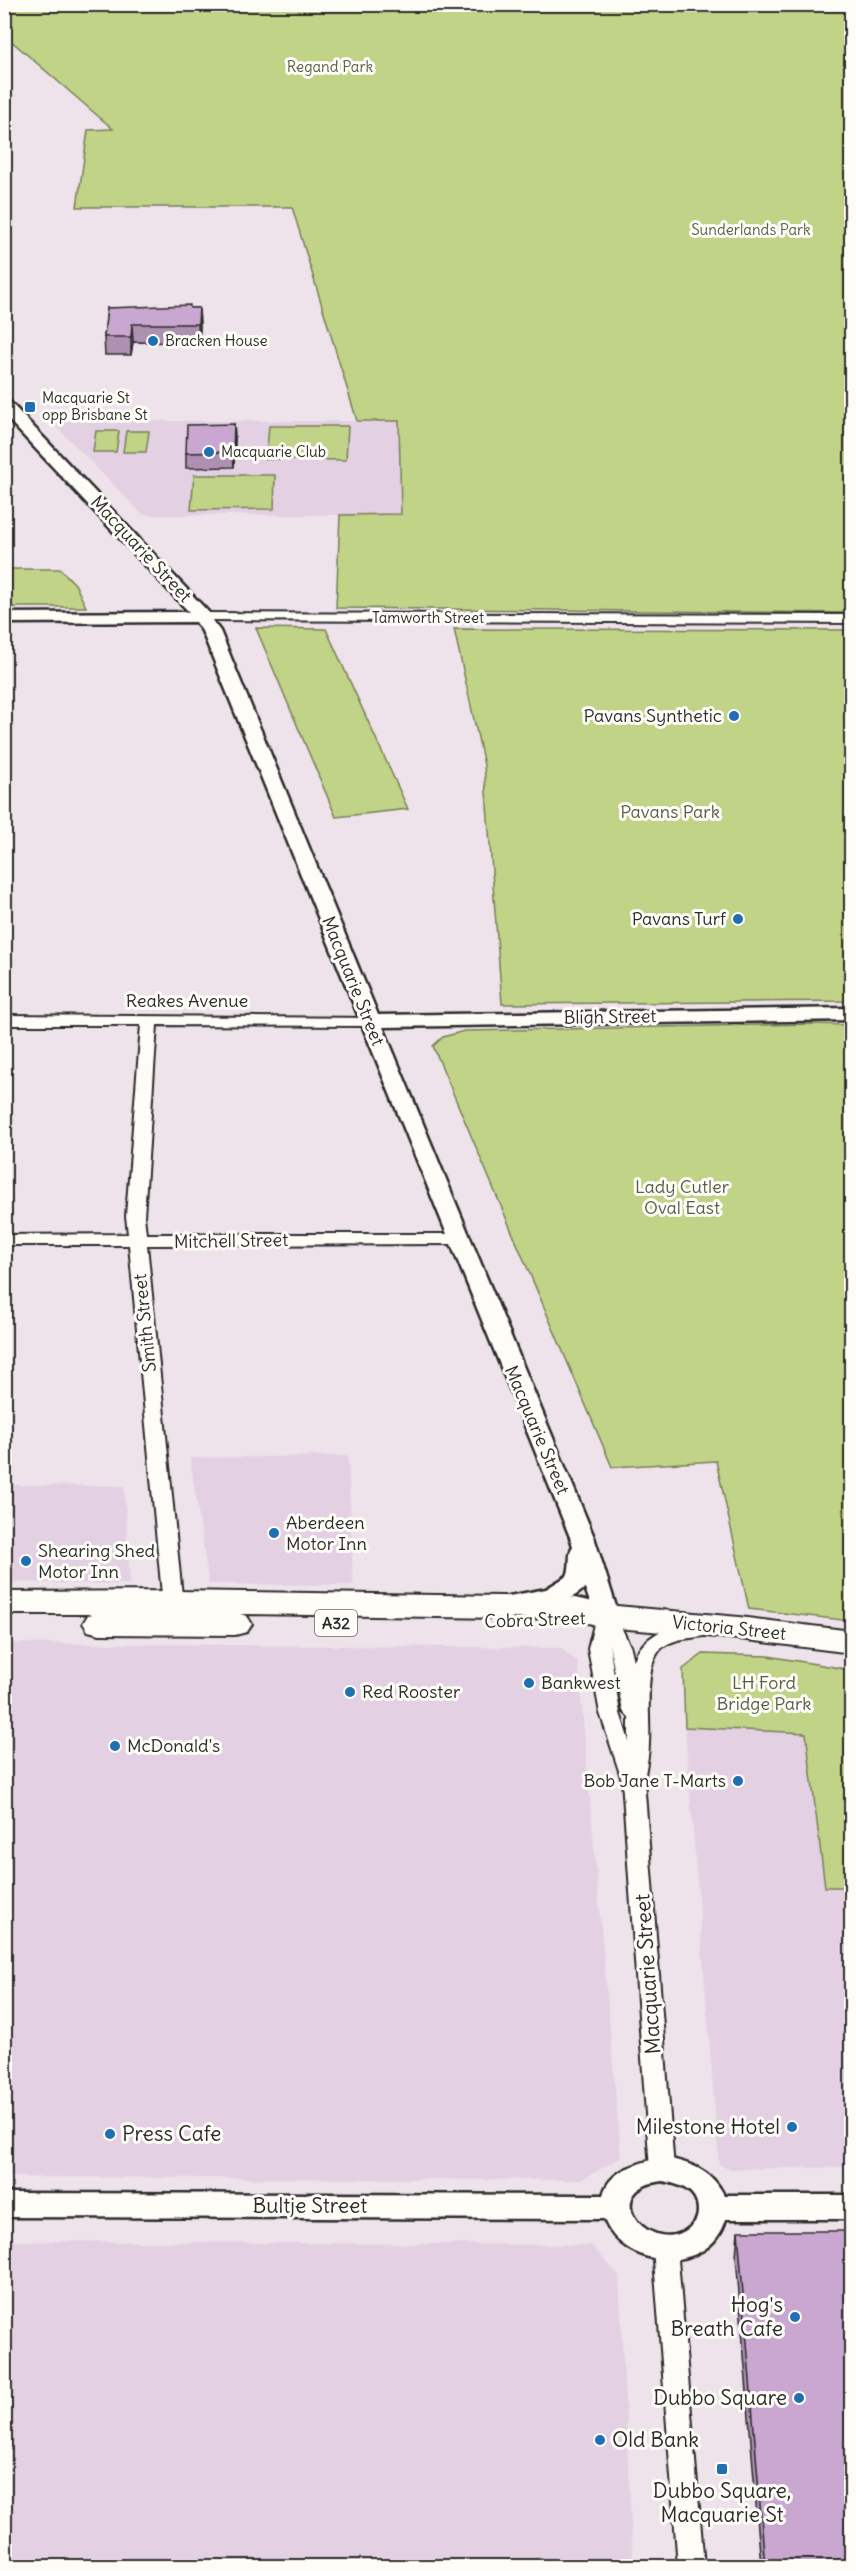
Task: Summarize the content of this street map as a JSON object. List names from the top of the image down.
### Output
{
  "streets": {
    "highway": ["Cobra Street", "A32", "Victoria Street"],
    "street": [
      "Macquarie Street",
      "Tamworth Street",
      "Reakes Avenue",
      "Bligh Street",
      "Mitchell Street",
      "Smith Street",
      "Bultje Street"
    ]
  },
  "crossings": [
    ["Macquarie Street", "Tamworth Street"],
    ["Macquarie Street", "Reakes Avenue"],
    ["Macquarie Street", "Bligh Street"],
    ["Macquarie Street", "Mitchell Street"],
    ["Macquarie Street", "Cobra Street"],
    ["Macquarie Street", "Victoria Street"],
    ["Macquarie Street", "Bultje Street"],
    ["Reakes Avenue", "Bligh Street"],
    ["Reakes Avenue", "Smith Street"],
    ["Mitchell Street", "Smith Street"],
    ["Smith Street", "Cobra Street"],
    ["Cobra Street", "Victoria Street"]
  ],
  "parks": [
    "Regand Park",
    "Sunderlands Park",
    "Pavans Park",
    "Lady Cutler Oval East",
    "LH Ford Bridge Park"
  ],
  "places": {
    "other": [
      "Bracken House",
      "Macquarie Club",
      "Pavans Synthetic",
      "Pavans Turf",
      "Aberdeen Motor Inn",
      "Shearing Shed Motor Inn",
      "Bankwest",
      "Red Rooster",
      "McDonald's",
      "Bob Jane T-Marts",
      "Milestone Hotel",
      "Press Cafe",
      "Hog's Breath Cafe",
      "Dubbo Square",
      "Old Bank"
    ],
    "transit": ["Macquarie St opp Brisbane St", "Dubbo Square, Macquarie St"]
  }
}
